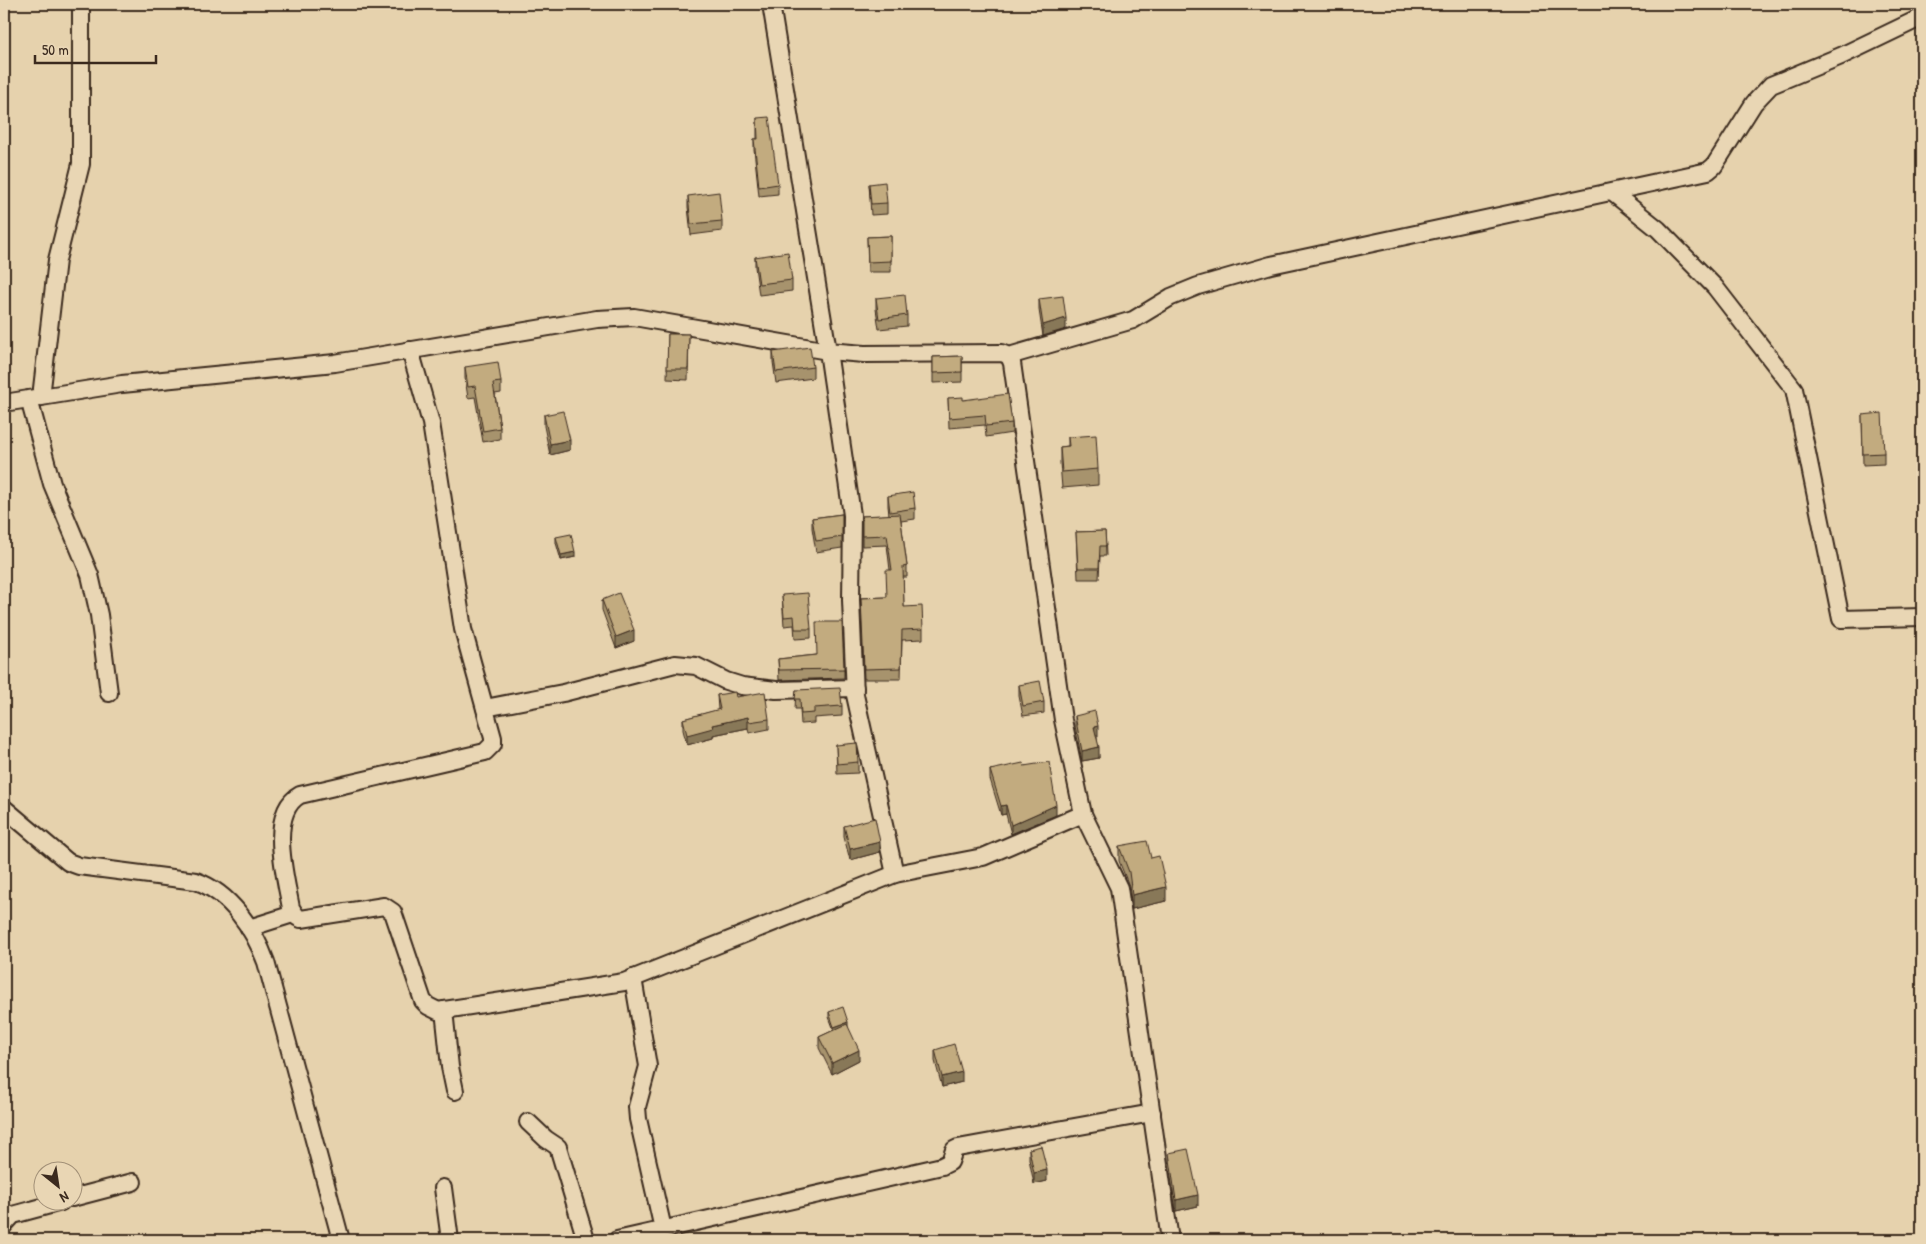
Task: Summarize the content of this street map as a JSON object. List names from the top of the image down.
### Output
{
  "scale_bar": "50 m",
  "north": "bottom right"
}
